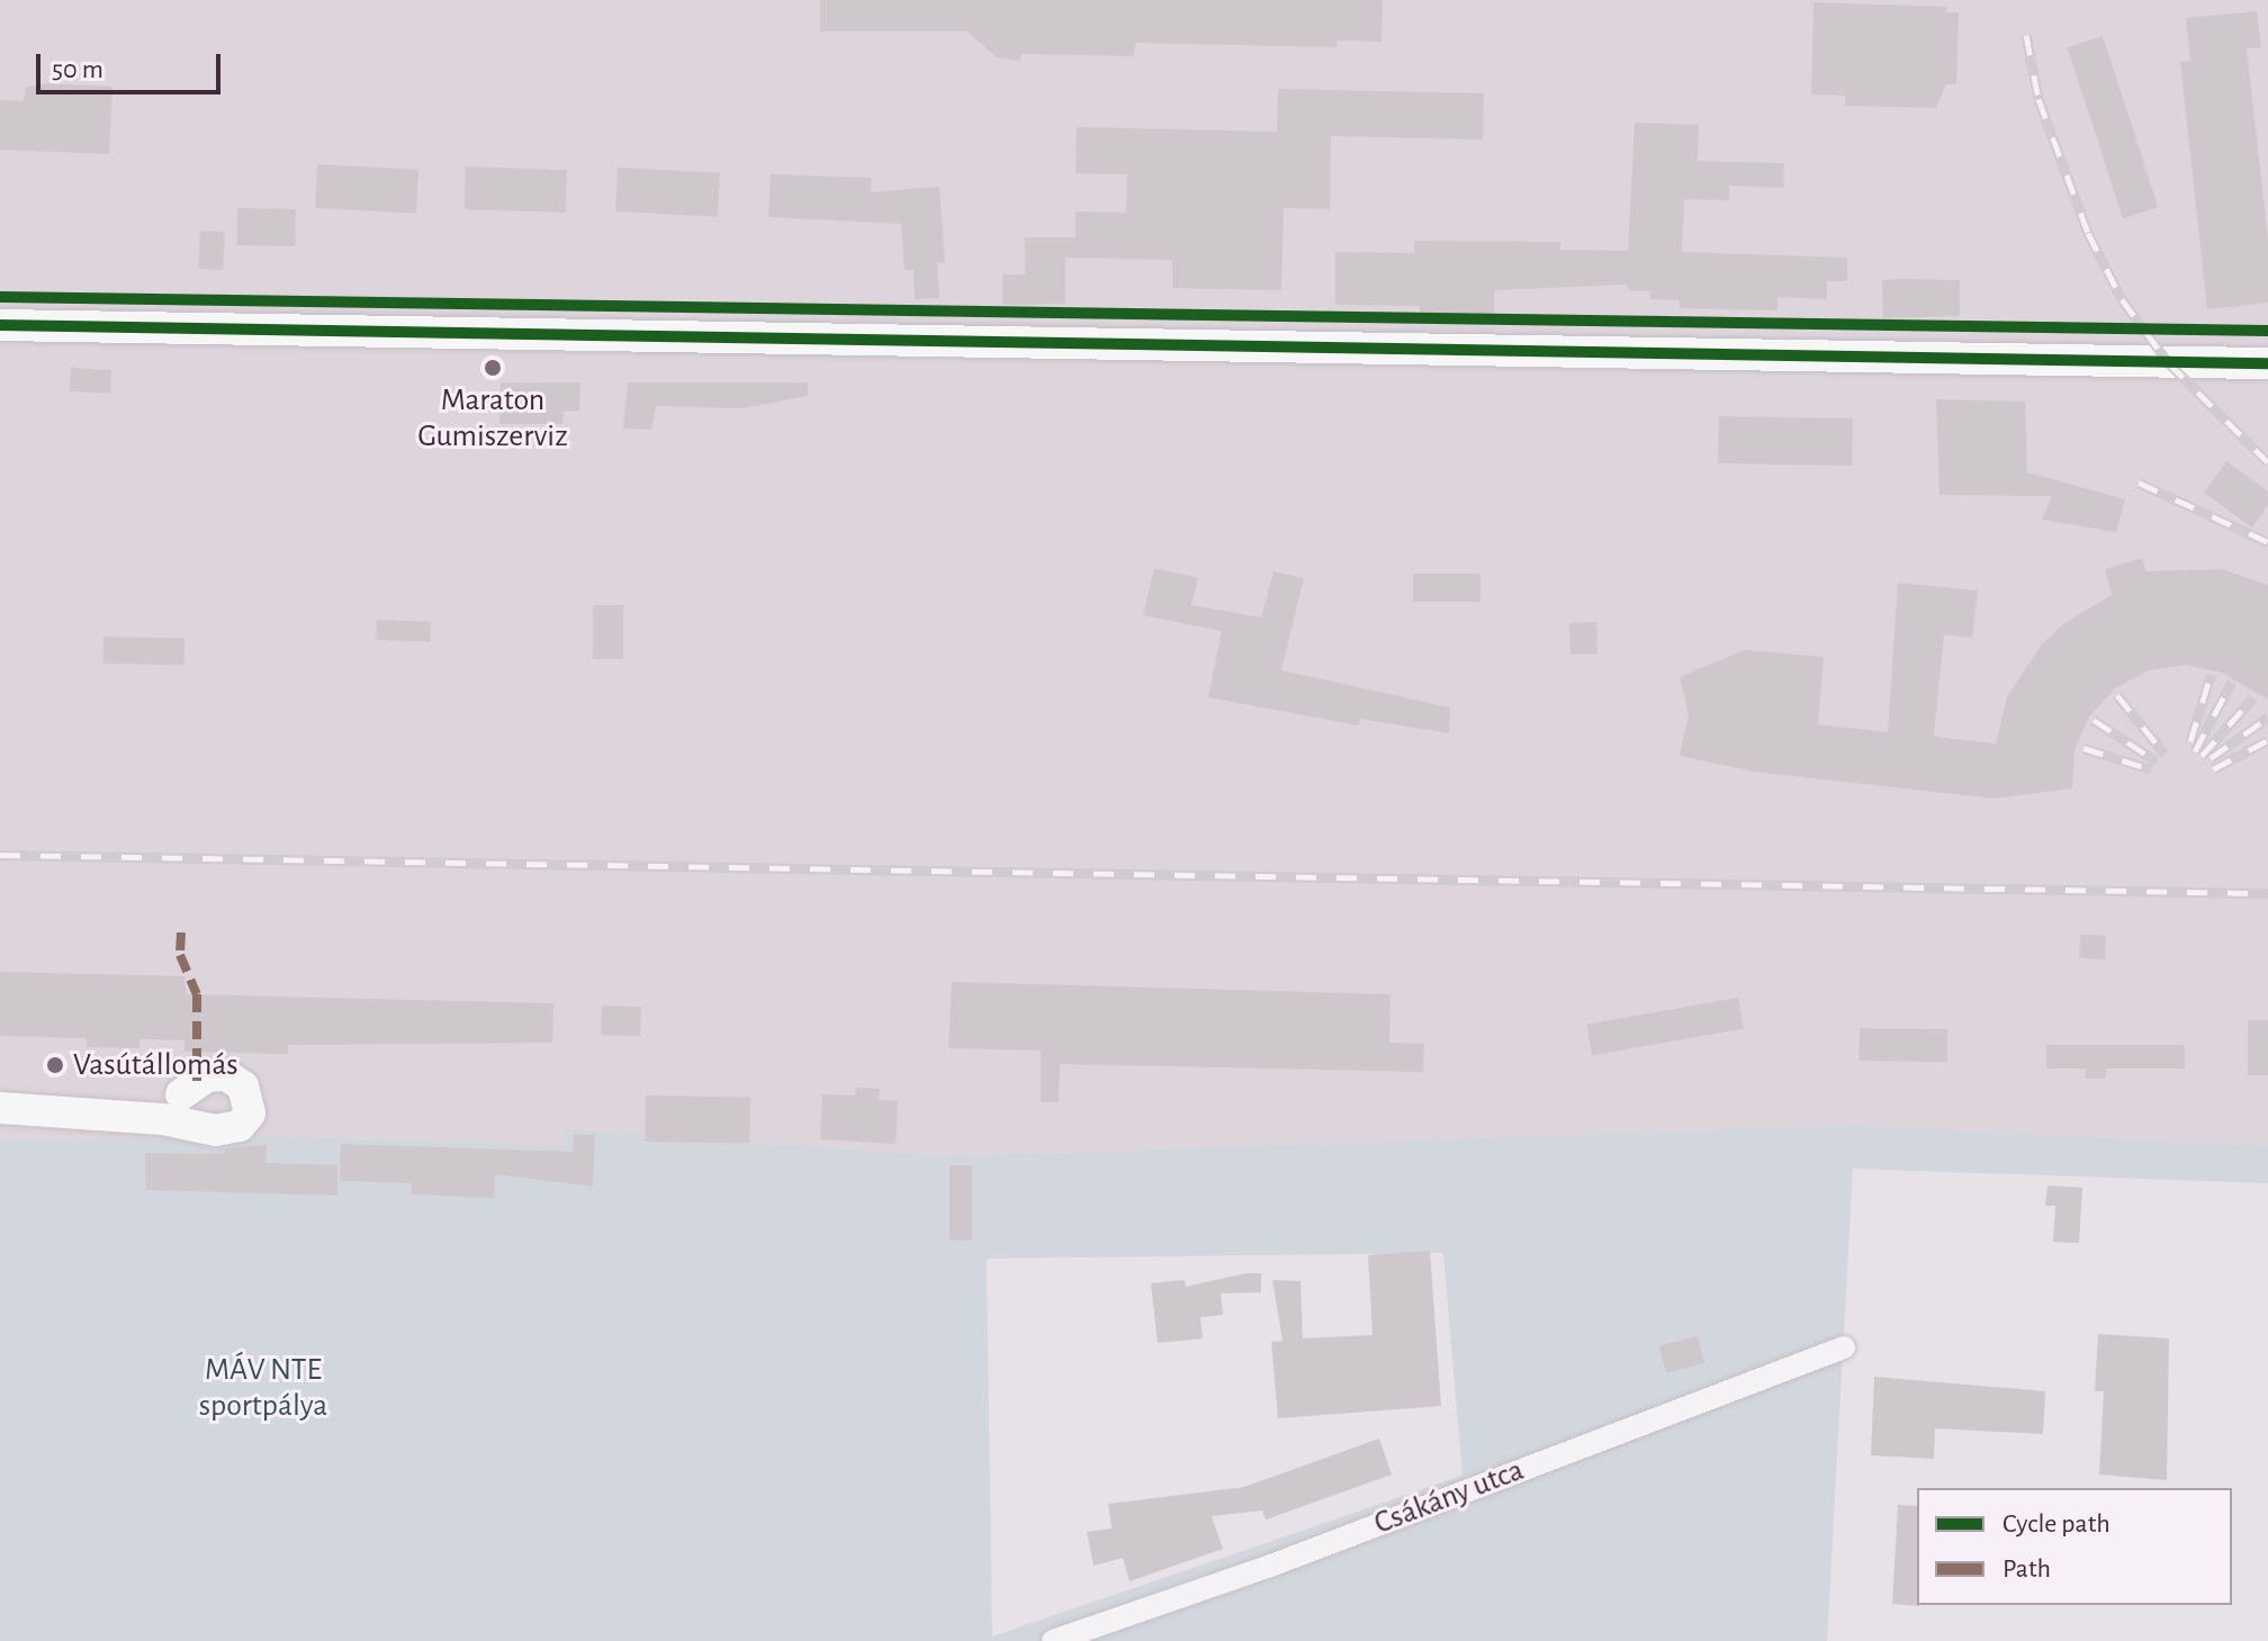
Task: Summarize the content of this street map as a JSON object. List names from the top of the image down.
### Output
{
  "streets": {
    "street": ["Csákány utca"]
  },
  "parks": ["MÁV NTE sportpálya"],
  "places": ["Maraton Gumiszerviz", "Vasútállomás"],
  "legend": ["Cycle path", "Path"],
  "scale_bar": "50 m"
}
